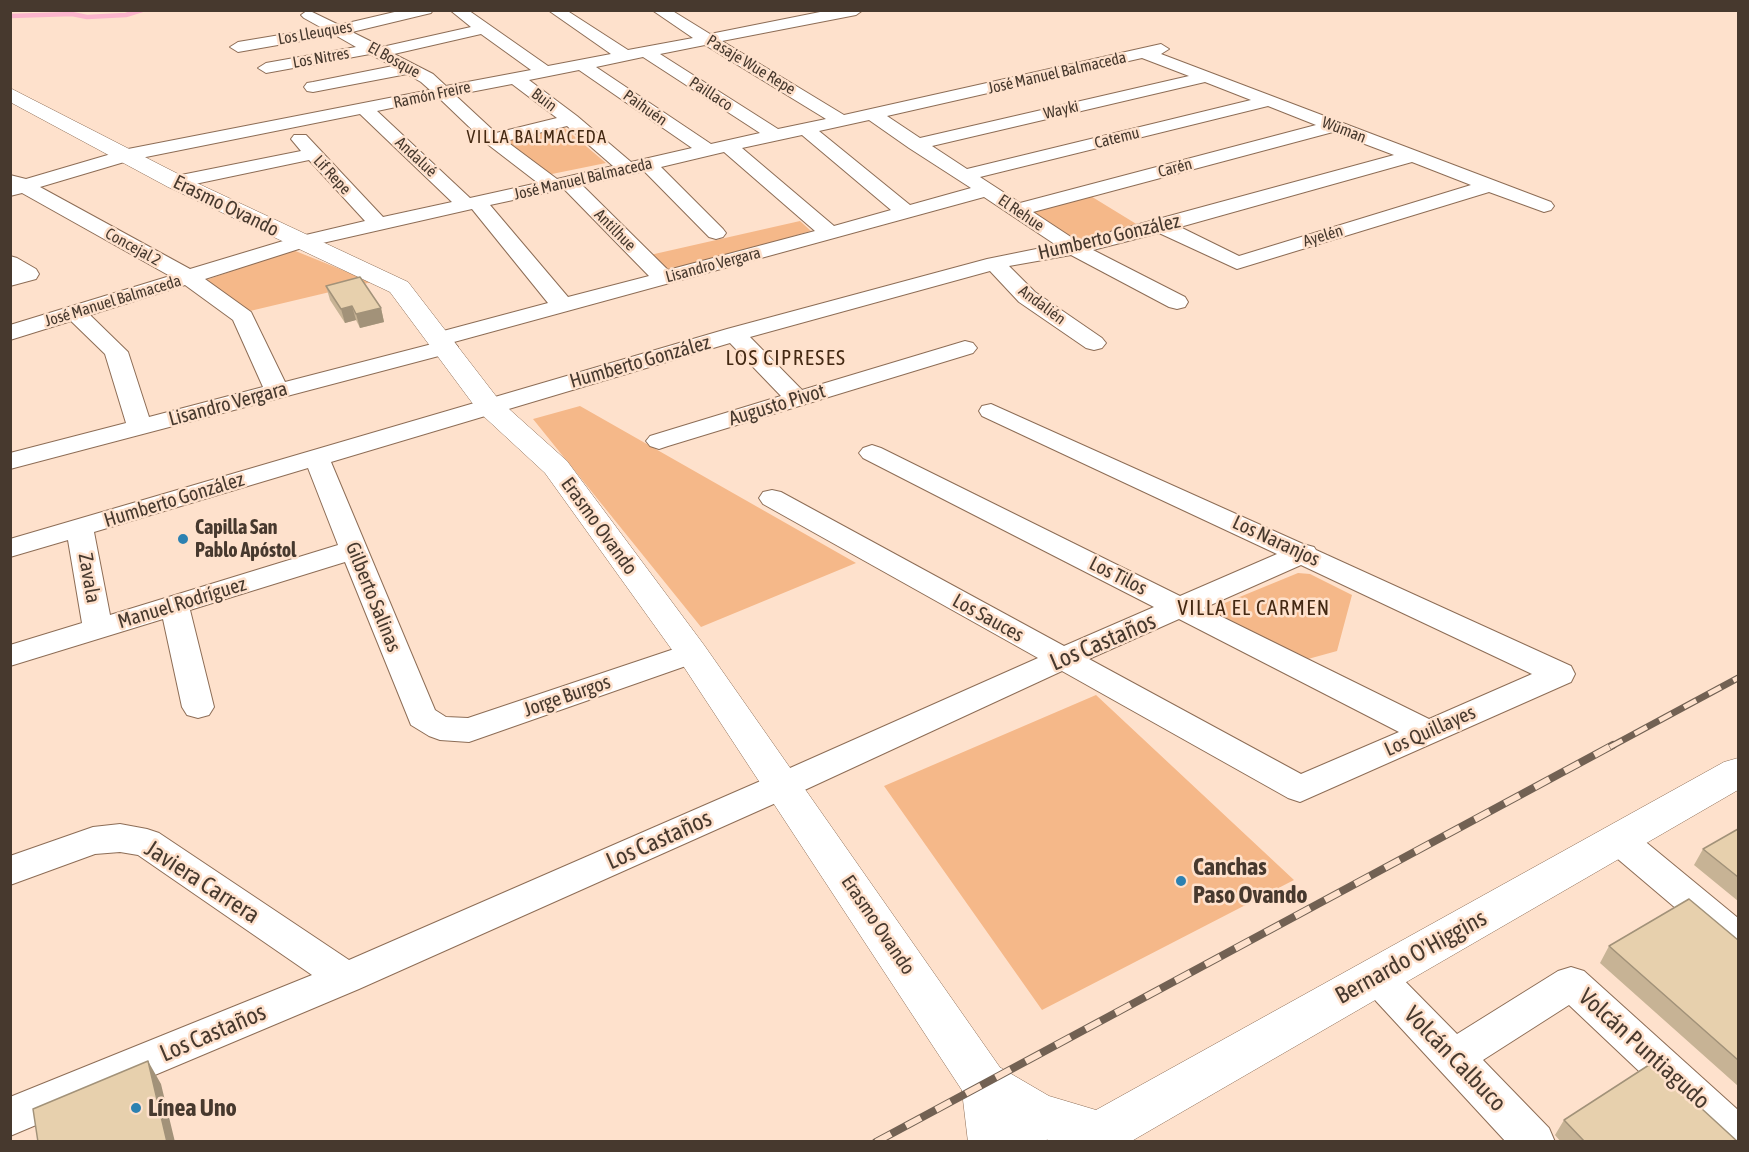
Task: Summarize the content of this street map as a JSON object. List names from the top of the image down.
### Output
{
  "streets": {
    "street": [
      "Los Lleuques",
      "Los Nitres",
      "El Bosque",
      "Pasaje Wue Repe",
      "José Manuel Balmaceda",
      "Paillaco",
      "Ramón Freire",
      "Buin",
      "Paihuén",
      "Wayki",
      "Wüman",
      "Catemu",
      "Andalué",
      "Carén",
      "Lif Repe",
      "Erasmo Ovando",
      "El Rehue",
      "Antilhue",
      "Ayelén",
      "Humberto González",
      "Concejal 2",
      "Lisandro Vergara",
      "Andalién",
      "Augusto Pivot",
      "Los Naranjos",
      "Los Tilos",
      "Zavala",
      "Gilberto Salinas",
      "Manuel Rodríguez",
      "Los Sauces",
      "Los Castaños",
      "Jorge Burgos",
      "Los Quillayes",
      "Javiera Carrera",
      "Bernardo O'Higgins",
      "Volcán Puntiagudo",
      "Volcán Calbuco"
    ]
  },
  "crossings": [
    ["Los Lleuques", "El Bosque"],
    ["Los Nitres", "El Bosque"],
    ["El Bosque", "José Manuel Balmaceda"],
    ["El Bosque", "Ramón Freire"],
    ["El Bosque", "Antilhue"],
    ["Pasaje Wue Repe", "José Manuel Balmaceda"],
    ["Pasaje Wue Repe", "Ramón Freire"],
    ["José Manuel Balmaceda", "Paillaco"],
    ["José Manuel Balmaceda", "Buin"],
    ["José Manuel Balmaceda", "Paihuén"],
    ["José Manuel Balmaceda", "Wüman"],
    ["José Manuel Balmaceda", "Andalué"],
    ["José Manuel Balmaceda", "Lif Repe"],
    ["José Manuel Balmaceda", "Erasmo Ovando"],
    ["José Manuel Balmaceda", "El Rehue"],
    ["José Manuel Balmaceda", "Antilhue"],
    ["José Manuel Balmaceda", "Concejal 2"],
    ["Paillaco", "Ramón Freire"],
    ["Ramón Freire", "Buin"],
    ["Ramón Freire", "Paihuén"],
    ["Ramón Freire", "Andalué"],
    ["Ramón Freire", "Lif Repe"],
    ["Ramón Freire", "Erasmo Ovando"],
    ["Ramón Freire", "Concejal 2"],
    ["Wayki", "Wüman"],
    ["Wayki", "El Rehue"],
    ["Wüman", "Catemu"],
    ["Wüman", "Carén"],
    ["Wüman", "Ayelén"],
    ["Wüman", "Humberto González"],
    ["Catemu", "El Rehue"],
    ["Andalué", "Lisandro Vergara"],
    ["Carén", "El Rehue"],
    ["Erasmo Ovando", "Humberto González"],
    ["Erasmo Ovando", "Lisandro Vergara"],
    ["Erasmo Ovando", "Los Castaños"],
    ["Erasmo Ovando", "Jorge Burgos"],
    ["El Rehue", "Humberto González"],
    ["El Rehue", "Lisandro Vergara"],
    ["Antilhue", "Lisandro Vergara"],
    ["Ayelén", "Humberto González"],
    ["Humberto González", "Andalién"],
    ["Humberto González", "Zavala"],
    ["Humberto González", "Gilberto Salinas"],
    ["Concejal 2", "Lisandro Vergara"],
    ["Los Naranjos", "Los Castaños"],
    ["Los Naranjos", "Los Quillayes"],
    ["Los Tilos", "Los Castaños"],
    ["Los Tilos", "Los Quillayes"],
    ["Zavala", "Manuel Rodríguez"],
    ["Gilberto Salinas", "Manuel Rodríguez"],
    ["Gilberto Salinas", "Jorge Burgos"],
    ["Los Sauces", "Los Castaños"],
    ["Los Sauces", "Los Quillayes"],
    ["Los Castaños", "Javiera Carrera"],
    ["Bernardo O'Higgins", "Volcán Calbuco"],
    ["Volcán Puntiagudo", "Volcán Calbuco"]
  ],
  "districts": ["VILLA BALMACEDA", "LOS CIPRESES", "VILLA EL CARMEN"],
  "places": ["Capilla San Pablo Apóstol", "Canchas Paso Ovando", "Línea Uno"]
}
